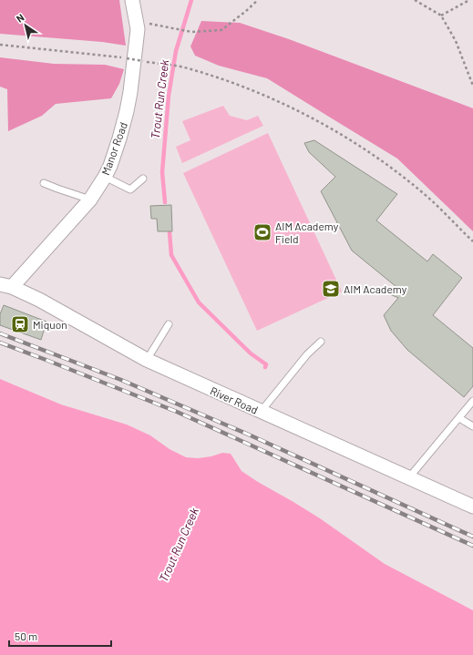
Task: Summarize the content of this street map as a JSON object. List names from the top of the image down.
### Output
{
  "streets": {
    "street": ["Manor Road", "River Road"]
  },
  "crossings": [
    ["Manor Road", "River Road"]
  ],
  "water": ["Trout Run Creek"],
  "places": {
    "sports": ["AIM Academy Field"],
    "school or university": ["AIM Academy"],
    "station": ["Miquon"]
  },
  "scale_bar": "50 m",
  "north": "top left"
}
